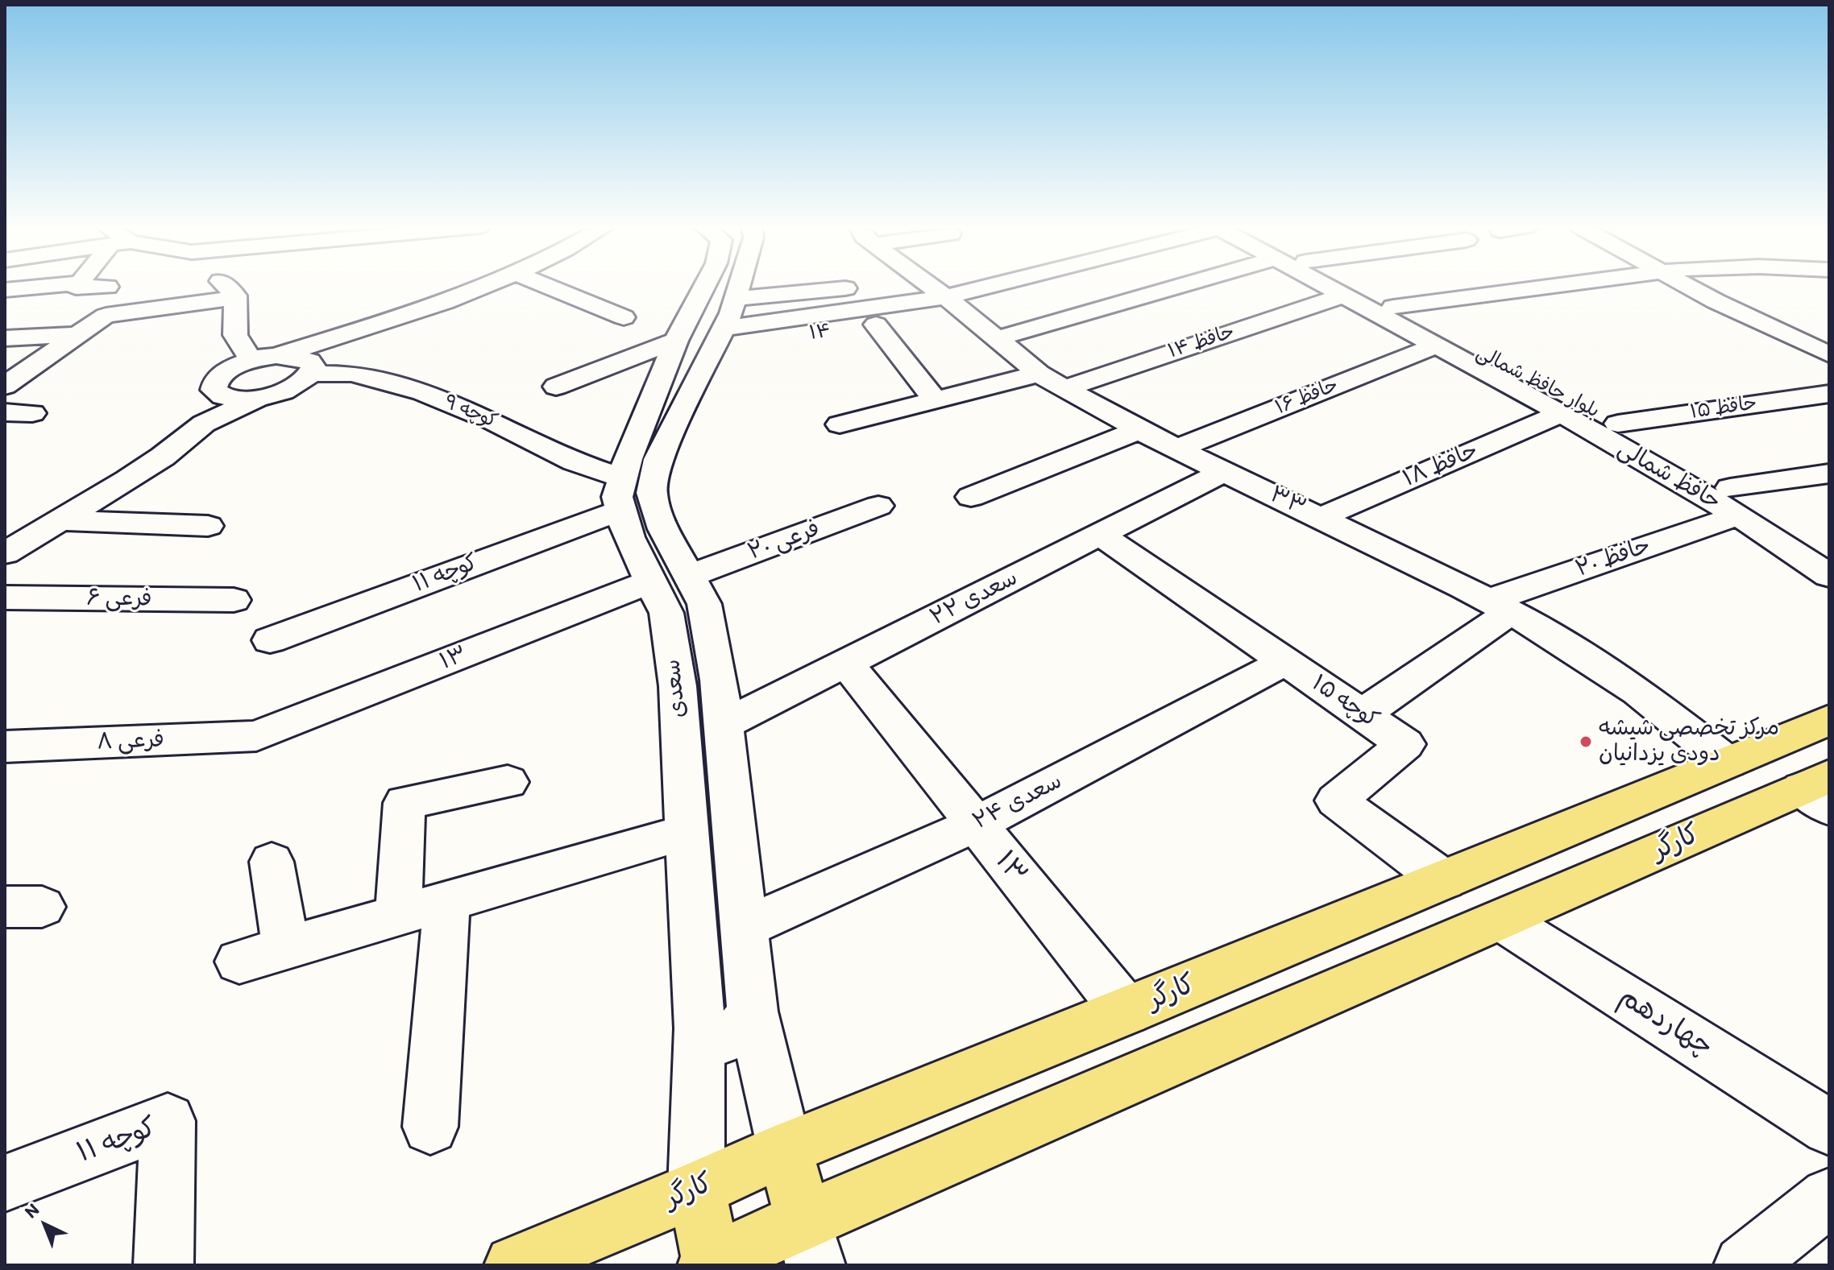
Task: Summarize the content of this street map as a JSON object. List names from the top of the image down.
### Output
{
  "streets": {
    "main road": ["کارگر"],
    "street": [
      "۱۴",
      "حافظ ۱۴",
      "بلوار حافظ شمالی",
      "حافظ ۱۶",
      "حافظ ۱۵",
      "کوچه ۹",
      "حافظ ۱۸",
      "حافظ شمالی",
      "۳۳",
      "فرعی ۲۰",
      "حافظ ۲۰",
      "کوچه ۱۱",
      "سعدی ۲۲",
      "فرعی ۶",
      "۱۳",
      "سعدی",
      "کوچه ۱۵",
      "فرعی ۸",
      "سعدی ۲۴",
      "چهاردهم"
    ]
  },
  "crossings": [
    ["۱۴", "۳۳"],
    ["۱۴", "سعدی"],
    ["حافظ ۱۴", "۳۳"],
    ["بلوار حافظ شمالی", "حافظ ۱۵"],
    ["بلوار حافظ شمالی", "حافظ شمالی"],
    ["بلوار حافظ شمالی", "حافظ ۲۰"],
    ["حافظ ۱۶", "حافظ شمالی"],
    ["حافظ ۱۶", "۳۳"],
    ["کوچه ۹", "کوچه ۱۱"],
    ["کوچه ۹", "سعدی"],
    ["حافظ ۱۸", "حافظ شمالی"],
    ["حافظ ۱۸", "۳۳"],
    ["حافظ شمالی", "حافظ ۲۰"],
    ["۳۳", "حافظ ۲۰"],
    ["۳۳", "سعدی ۲۲"],
    ["۳۳", "کارگر"],
    ["فرعی ۲۰", "سعدی"],
    ["حافظ ۲۰", "کوچه ۱۵"],
    ["کوچه ۱۱", "سعدی"],
    ["سعدی ۲۲", "۱۳"],
    ["سعدی ۲۲", "سعدی"],
    ["سعدی ۲۲", "کوچه ۱۵"],
    ["۱۳", "سعدی"],
    ["۱۳", "فرعی ۸"],
    ["۱۳", "سعدی ۲۴"],
    ["۱۳", "کارگر"],
    ["سعدی", "سعدی ۲۴"],
    ["سعدی", "کارگر"],
    ["کوچه ۱۵", "سعدی ۲۴"],
    ["کوچه ۱۵", "کارگر"],
    ["کارگر", "چهاردهم"]
  ],
  "places": ["مرکز تخصصی شیشه دودی یزدانیان"],
  "north": "top left"
}
